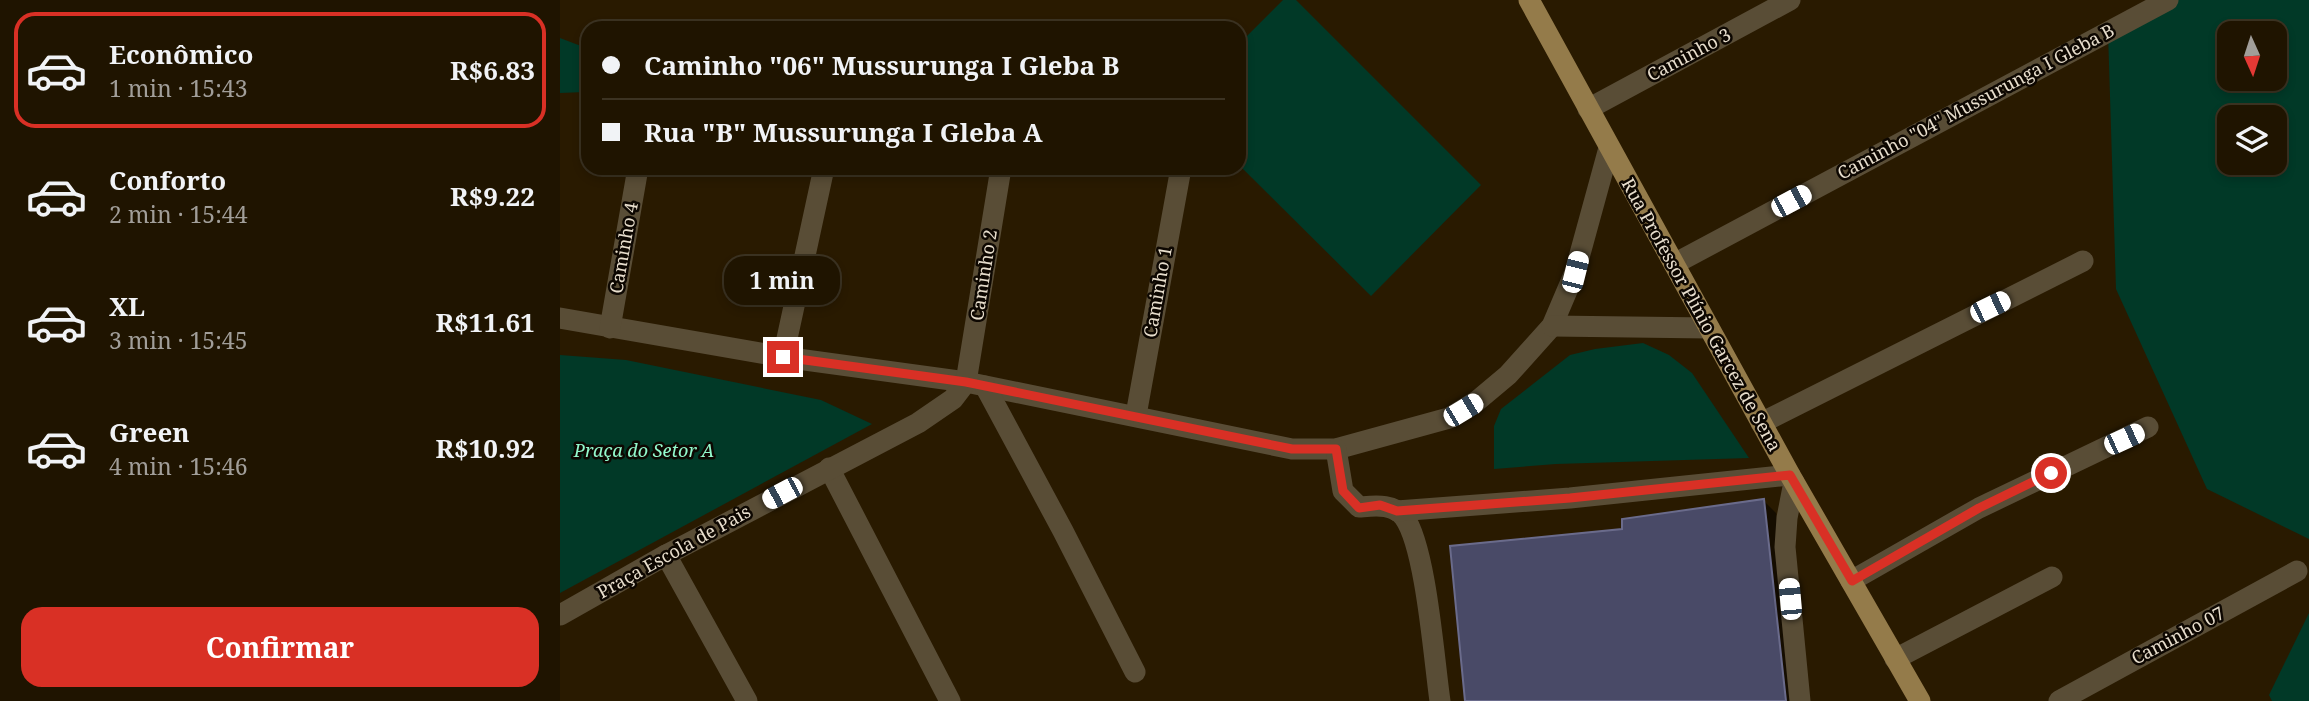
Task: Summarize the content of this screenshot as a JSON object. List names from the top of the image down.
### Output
{
  "streets": {
    "main road": ["Rua Professor Plínio Garcez de Sena"],
    "street": [
      "Caminho 3",
      "Caminho \"04\" Mussurunga I Gleba B",
      "Caminho 4",
      "Caminho 2",
      "Caminho 1",
      "Praça Escola de Pais",
      "Caminho 07"
    ]
  },
  "crossings": [
    ["Caminho 3", "Rua Professor Plínio Garcez de Sena"],
    ["Caminho \"04\" Mussurunga I Gleba B", "Rua Professor Plínio Garcez de Sena"],
    ["Caminho 2", "Praça Escola de Pais"]
  ],
  "parks": ["Praça do Setor A"],
  "north": "bottom",
  "page": {
    "list": [
      {
        "name": "Econômico",
        "note": "1 min · 15:43",
        "value": "R$6.83"
      },
      {
        "name": "Conforto",
        "note": "2 min · 15:44",
        "value": "R$9.22"
      },
      {
        "name": "XL",
        "note": "3 min · 15:45",
        "value": "R$11.61"
      },
      {
        "name": "Green",
        "note": "4 min · 15:46",
        "value": "R$10.92"
      }
    ],
    "banner": ["Caminho \"06\" Mussurunga I Gleba B", "Rua \"B\" Mussurunga I Gleba A"],
    "bubble": "1 min",
    "buttons": "Confirmar"
  }
}
